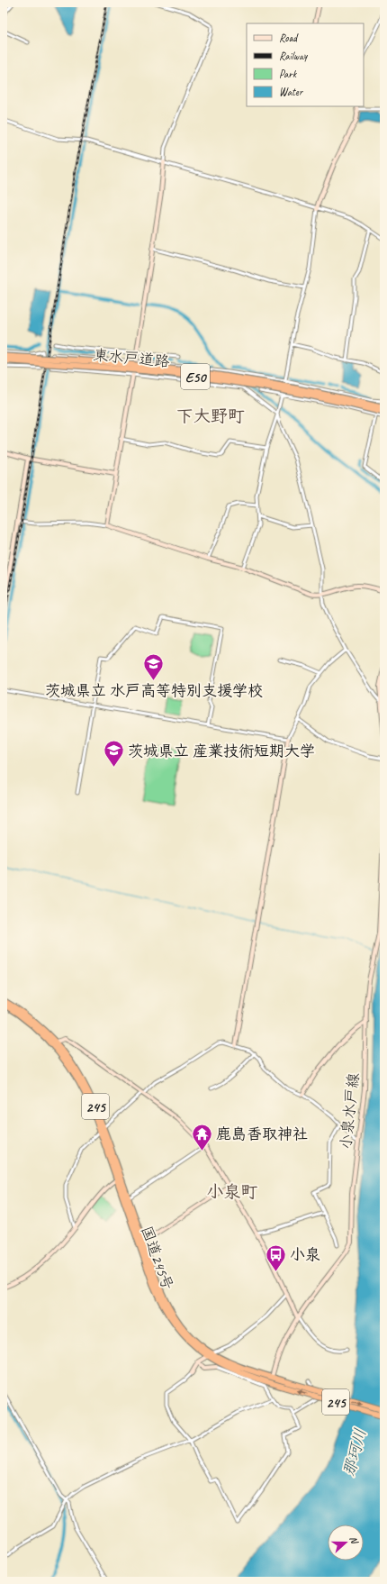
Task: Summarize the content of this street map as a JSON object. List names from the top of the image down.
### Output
{
  "streets": {
    "highway": [
      "東水戸道路",
      "E50",
      "245",
      "国道245号"
    ],
    "street": ["小泉水戸線"]
  },
  "crossings": [
    ["小泉水戸線", "国道245号"]
  ],
  "districts": ["下大野町", "小泉町"],
  "water": ["那珂川"],
  "places": {
    "school or university": ["茨城県立 水戸高等特別支援学校", "茨城県立 産業技術短期大学"],
    "temple": ["鹿島香取神社"],
    "bus stop": ["小泉"]
  },
  "legend": [
    "Road",
    "Railway",
    "Park",
    "Water"
  ],
  "north": "right"
}
